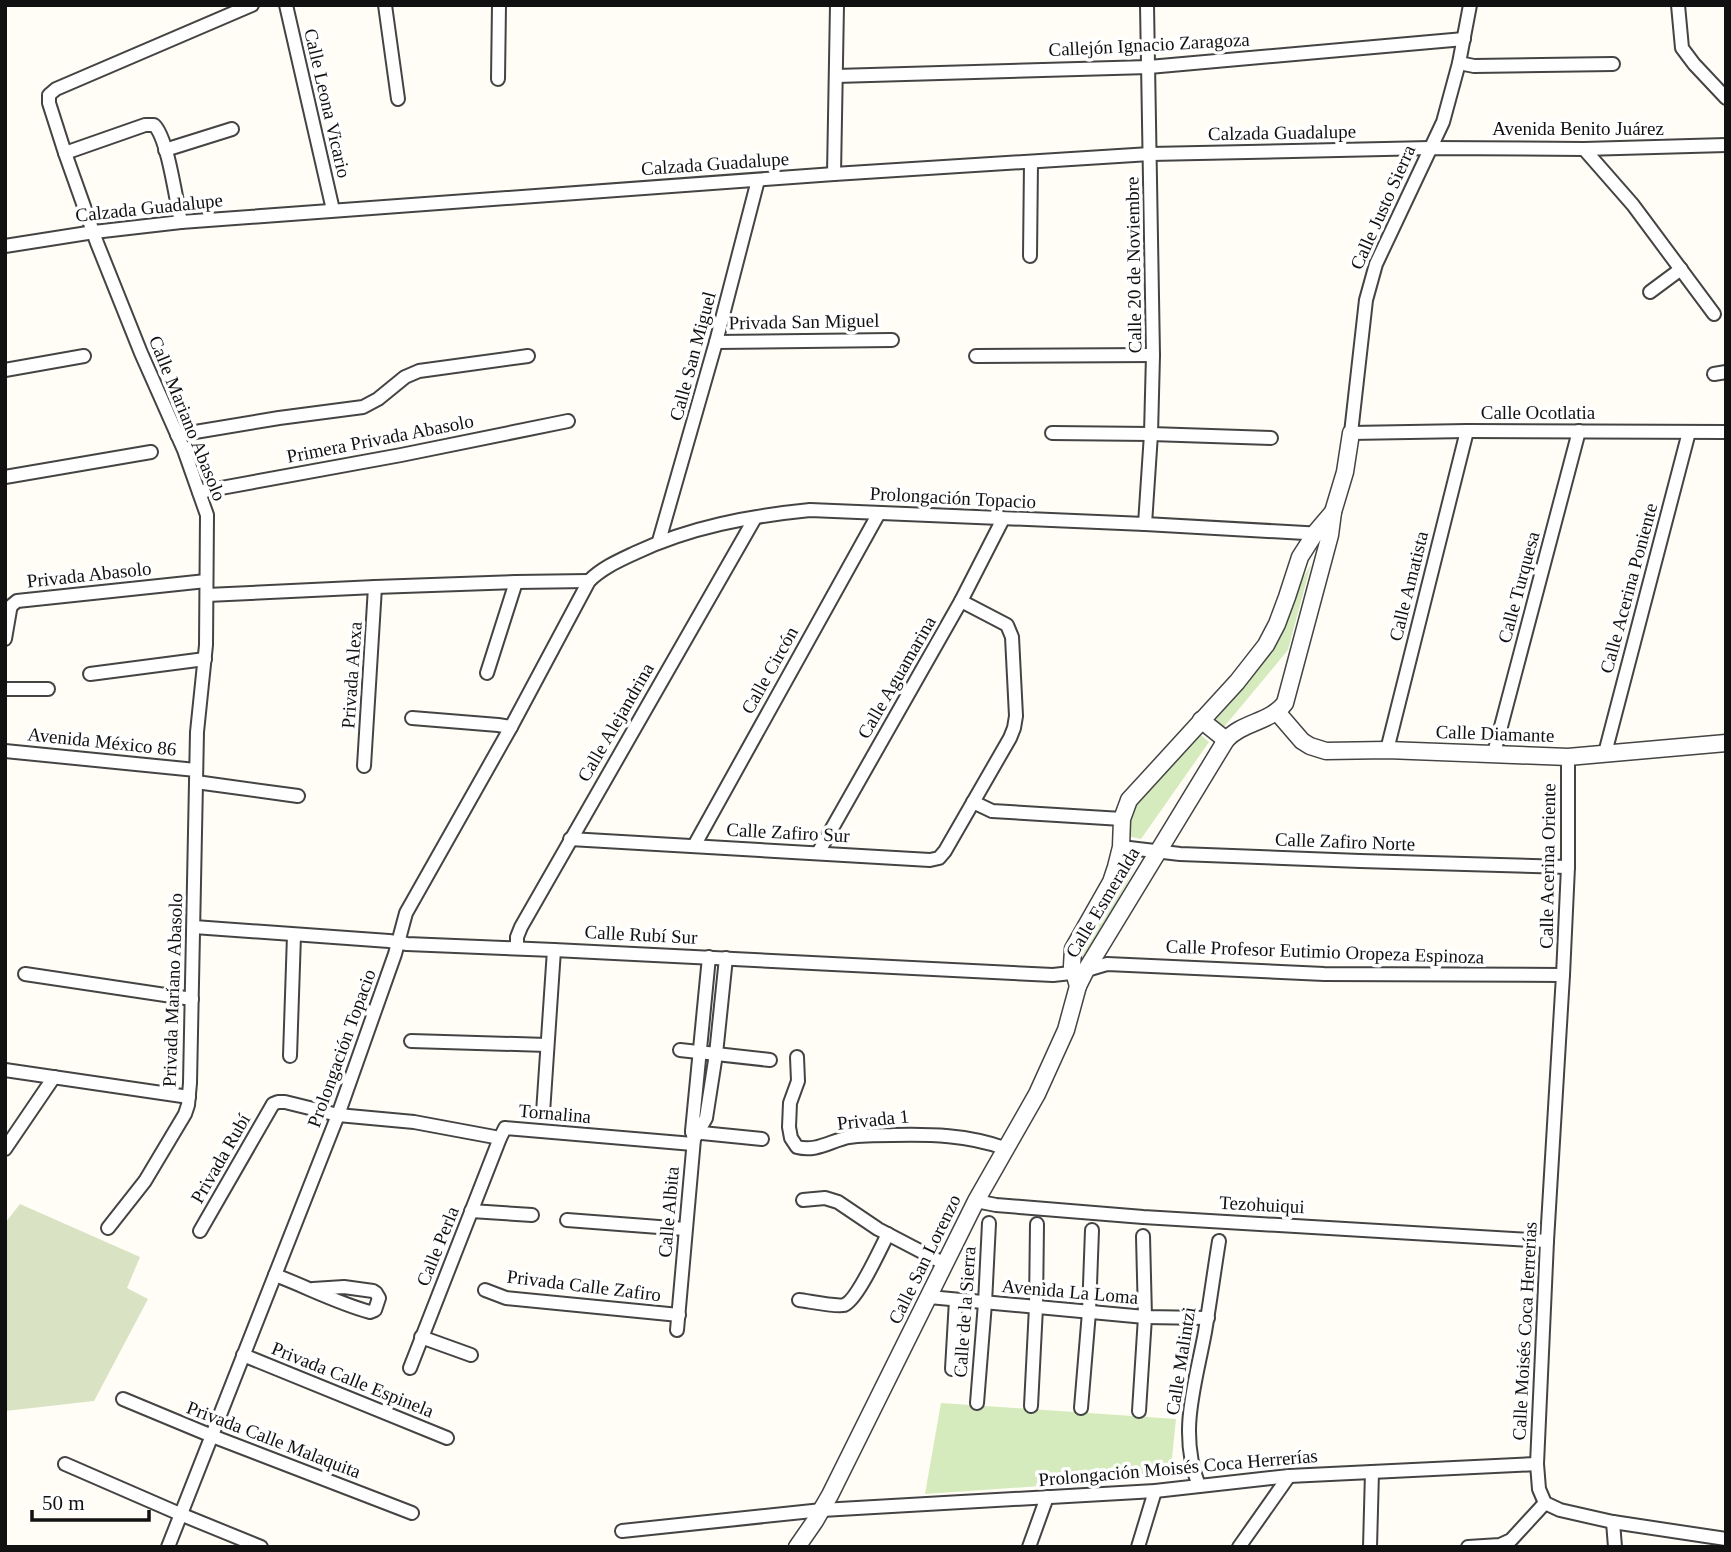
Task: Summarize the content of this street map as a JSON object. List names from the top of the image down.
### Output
{
  "streets": {
    "street": [
      "Callejón Ignacio Zaragoza",
      "Calle Leona Vicario",
      "Avenida Benito Juárez",
      "Calzada Guadalupe",
      "Calle Justo Sierra",
      "Calle 20 de Noviembre",
      "Privada San Miguel",
      "Calle San Miguel",
      "Calle Ocotlatia",
      "Calle Mariano Abasolo",
      "Primera Privada Abasolo",
      "Prolongación Topacio",
      "Privada Abasolo",
      "Calle Amatista",
      "Calle Turquesa",
      "Calle Acerina Poniente",
      "Calle Circón",
      "Privada Alexa",
      "Calle Aguamarina",
      "Calle Alejandrina",
      "Calle Diamante",
      "Avenida México 86",
      "Calle Zafiro Sur",
      "Calle Zafiro Norte",
      "Calle Acerina Oriente",
      "Calle Esmeralda",
      "Calle Rubí Sur",
      "Calle Profesor Eutimio Oropeza Espinoza",
      "Privada Mariano Abasolo",
      "Tornalina",
      "Privada 1",
      "Privada Rubí",
      "Tezohuiqui",
      "Calle Albita",
      "Calle Perla",
      "Calle San Lorenzo",
      "Privada Calle Zafiro",
      "Avenida La Loma",
      "Calle de la Sierra",
      "Calle Moisés Coca Herrerías",
      "Calle Malintzi",
      "Privada Calle Espinela",
      "Privada Calle Malaquita",
      "Prolongación Moisés Coca Herrerías"
    ]
  },
  "crossings": [
    ["Callejón Ignacio Zaragoza", "Calle Justo Sierra"],
    ["Callejón Ignacio Zaragoza", "Calle 20 de Noviembre"],
    ["Calle Leona Vicario", "Calzada Guadalupe"],
    ["Avenida Benito Juárez", "Calzada Guadalupe"],
    ["Avenida Benito Juárez", "Calle Justo Sierra"],
    ["Calzada Guadalupe", "Calle Justo Sierra"],
    ["Calzada Guadalupe", "Calle 20 de Noviembre"],
    ["Calzada Guadalupe", "Calle San Miguel"],
    ["Calzada Guadalupe", "Calle Mariano Abasolo"],
    ["Calle Justo Sierra", "Calle Ocotlatia"],
    ["Calle Justo Sierra", "Prolongación Topacio"],
    ["Calle Justo Sierra", "Calle Esmeralda"],
    ["Calle 20 de Noviembre", "Prolongación Topacio"],
    ["Privada San Miguel", "Calle San Miguel"],
    ["Calle San Miguel", "Prolongación Topacio"],
    ["Calle Ocotlatia", "Calle Amatista"],
    ["Calle Ocotlatia", "Calle Turquesa"],
    ["Calle Ocotlatia", "Calle Acerina Poniente"],
    ["Calle Mariano Abasolo", "Primera Privada Abasolo"],
    ["Calle Mariano Abasolo", "Privada Abasolo"],
    ["Calle Mariano Abasolo", "Avenida México 86"],
    ["Calle Mariano Abasolo", "Privada Mariano Abasolo"],
    ["Prolongación Topacio", "Calle Circón"],
    ["Prolongación Topacio", "Calle Aguamarina"],
    ["Prolongación Topacio", "Calle Alejandrina"],
    ["Prolongación Topacio", "Calle Esmeralda"],
    ["Prolongación Topacio", "Calle Rubí Sur"],
    ["Prolongación Topacio", "Tornalina"],
    ["Prolongación Topacio", "Privada Calle Espinela"],
    ["Prolongación Topacio", "Privada Calle Malaquita"],
    ["Calle Amatista", "Calle Diamante"],
    ["Calle Turquesa", "Calle Diamante"],
    ["Calle Acerina Poniente", "Calle Diamante"],
    ["Calle Circón", "Calle Zafiro Sur"],
    ["Calle Aguamarina", "Calle Zafiro Sur"],
    ["Calle Alejandrina", "Calle Zafiro Sur"],
    ["Calle Alejandrina", "Calle Rubí Sur"],
    ["Calle Diamante", "Calle Acerina Oriente"],
    ["Calle Diamante", "Calle Esmeralda"],
    ["Avenida México 86", "Privada Mariano Abasolo"],
    ["Calle Zafiro Norte", "Calle Acerina Oriente"],
    ["Calle Zafiro Norte", "Calle Esmeralda"],
    ["Calle Acerina Oriente", "Calle Profesor Eutimio Oropeza Espinoza"],
    ["Calle Acerina Oriente", "Calle Moisés Coca Herrerías"],
    ["Calle Esmeralda", "Calle Rubí Sur"],
    ["Calle Esmeralda", "Calle Profesor Eutimio Oropeza Espinoza"],
    ["Calle Esmeralda", "Calle San Lorenzo"],
    ["Calle Rubí Sur", "Calle Profesor Eutimio Oropeza Espinoza"],
    ["Calle Rubí Sur", "Privada Mariano Abasolo"],
    ["Calle Rubí Sur", "Calle Albita"],
    ["Calle Rubí Sur", "Calle San Lorenzo"],
    ["Calle Profesor Eutimio Oropeza Espinoza", "Calle San Lorenzo"],
    ["Calle Profesor Eutimio Oropeza Espinoza", "Calle Moisés Coca Herrerías"],
    ["Tornalina", "Privada Rubí"],
    ["Tornalina", "Calle Albita"],
    ["Tornalina", "Calle Perla"],
    ["Privada 1", "Calle San Lorenzo"],
    ["Tezohuiqui", "Calle San Lorenzo"],
    ["Tezohuiqui", "Calle Moisés Coca Herrerías"],
    ["Calle Albita", "Privada Calle Zafiro"],
    ["Calle San Lorenzo", "Avenida La Loma"],
    ["Calle San Lorenzo", "Prolongación Moisés Coca Herrerías"],
    ["Avenida La Loma", "Calle de la Sierra"],
    ["Avenida La Loma", "Calle Malintzi"],
    ["Calle Moisés Coca Herrerías", "Prolongación Moisés Coca Herrerías"],
    ["Calle Malintzi", "Prolongación Moisés Coca Herrerías"]
  ],
  "scale_bar": "50 m"
}
